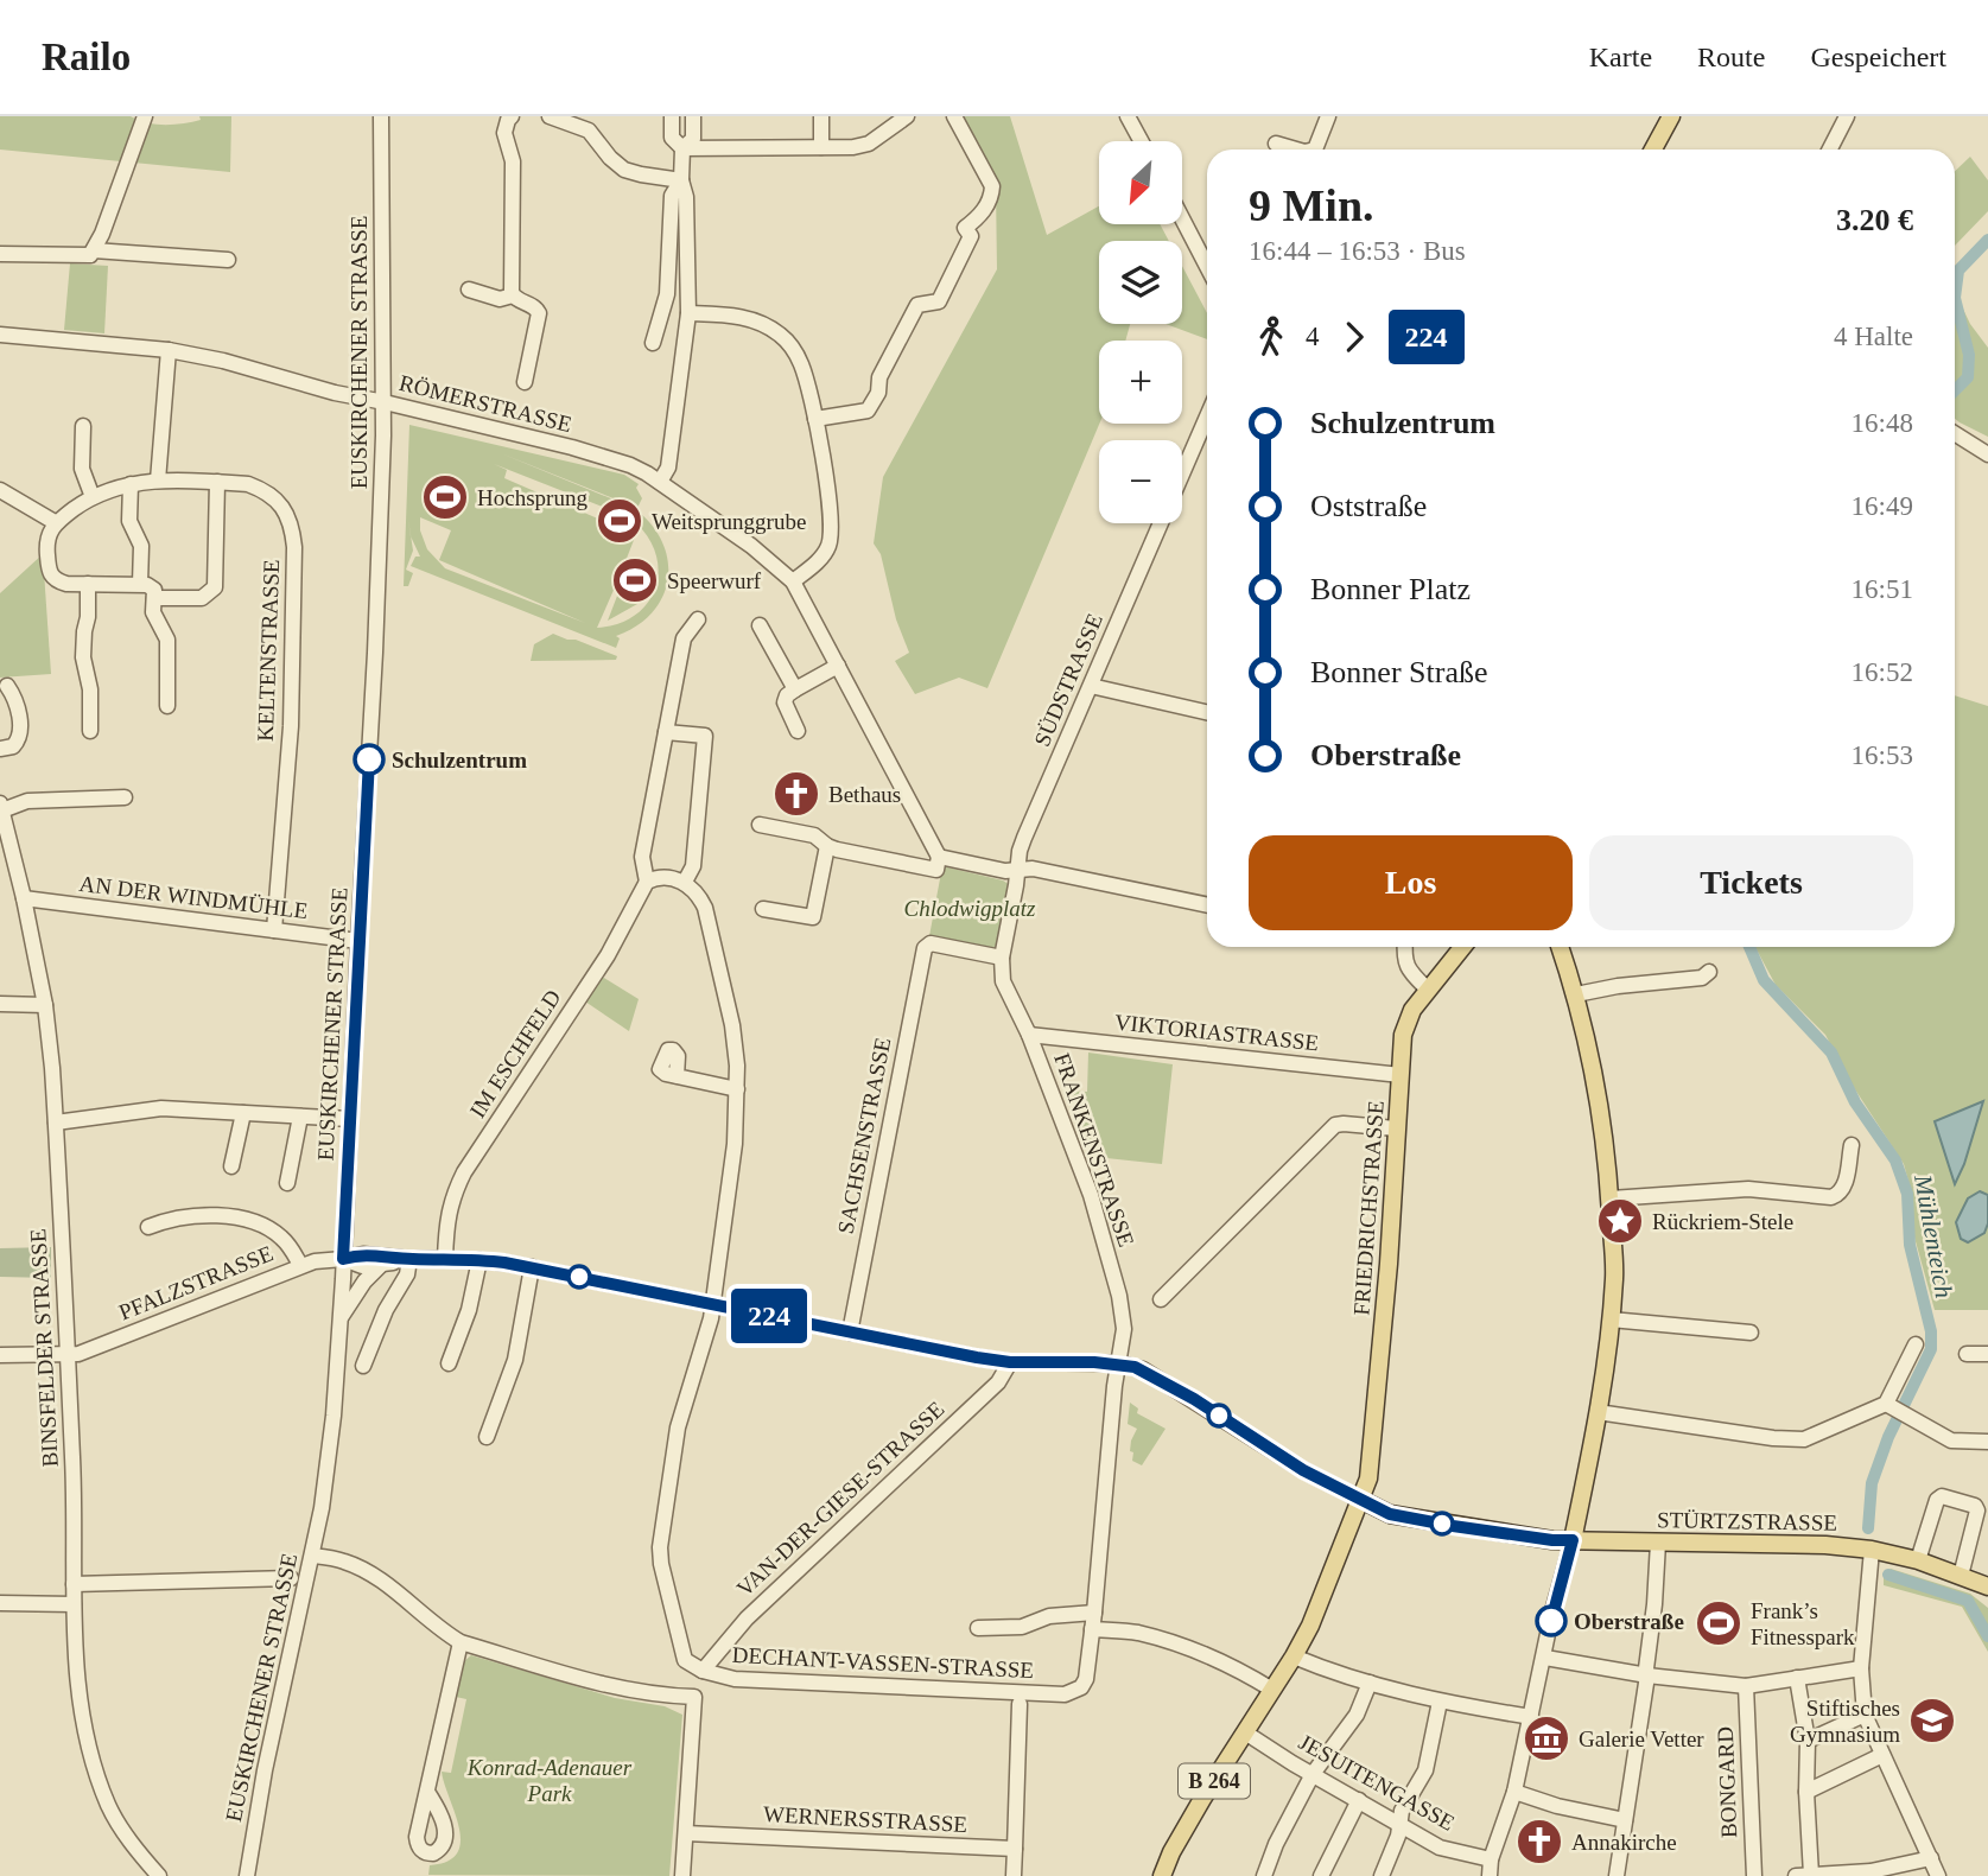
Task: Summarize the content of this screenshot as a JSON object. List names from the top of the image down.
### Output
{
  "streets": {
    "main road": ["FRIEDRICHSTRASSE", "STÜRTZSTRASSE", "B 264"],
    "street": [
      "EUSKIRCHENER STRASSE",
      "RÖMERSTRASSE",
      "KELTENSTRASSE",
      "SÜDSTRASSE",
      "AN DER WINDMÜHLE",
      "VIKTORIASTRASSE",
      "IM ESCHFELD",
      "SACHSENSTRASSE",
      "FRANKENSTRASSE",
      "PFALZSTRASSE",
      "BINSFELDER STRASSE",
      "VAN-DER-GIESE-STRASSE",
      "DECHANT-VASSEN-STRASSE",
      "JESUITENGASSE",
      "BONGARD",
      "WERNERSSTRASSE"
    ]
  },
  "crossings": [
    ["EUSKIRCHENER STRASSE", "RÖMERSTRASSE"],
    ["EUSKIRCHENER STRASSE", "AN DER WINDMÜHLE"],
    ["EUSKIRCHENER STRASSE", "PFALZSTRASSE"],
    ["KELTENSTRASSE", "AN DER WINDMÜHLE"],
    ["AN DER WINDMÜHLE", "BINSFELDER STRASSE"],
    ["VIKTORIASTRASSE", "FRANKENSTRASSE"],
    ["VIKTORIASTRASSE", "FRIEDRICHSTRASSE"],
    ["SACHSENSTRASSE", "FRANKENSTRASSE"],
    ["FRANKENSTRASSE", "DECHANT-VASSEN-STRASSE"],
    ["FRIEDRICHSTRASSE", "STÜRTZSTRASSE"],
    ["FRIEDRICHSTRASSE", "B 264"],
    ["PFALZSTRASSE", "BINSFELDER STRASSE"],
    ["VAN-DER-GIESE-STRASSE", "DECHANT-VASSEN-STRASSE"],
    ["STÜRTZSTRASSE", "B 264"],
    ["B 264", "JESUITENGASSE"]
  ],
  "water": ["Mühlenteich"],
  "parks": ["Chlodwigplatz", "Konrad-Adenauer Park"],
  "places": {
    "sports": [
      "Hochsprung",
      "Weitsprunggrube",
      "Speerwurf",
      "Frank’s Fitnesspark"
    ],
    "other": ["Schulzentrum", "Oberstraße"],
    "church": ["Bethaus", "Annakirche"],
    "place": ["Rückriem-Stele"],
    "school or university": ["Stiftisches Gymnasium"],
    "museum": ["Galerie Vetter"]
  },
  "lines": ["bus line 224"],
  "north": "bottom left",
  "page": {
    "header": "Railo",
    "nav": ["Karte", "Route", "Gespeichert"],
    "on_map": "224",
    "map_buttons": ["+", "−"],
    "heading": ["9 Min.", "16:44 – 16:53 · Bus", "3.20 €"],
    "legs": ["4", "224", "4 Halte"],
    "list": [
      {
        "name": "Schulzentrum",
        "value": "16:48"
      },
      {
        "name": "Oststraße",
        "value": "16:49"
      },
      {
        "name": "Bonner Platz",
        "value": "16:51"
      },
      {
        "name": "Bonner Straße",
        "value": "16:52"
      },
      {
        "name": "Oberstraße",
        "value": "16:53"
      }
    ],
    "buttons": ["Los", "Tickets"]
  }
}
